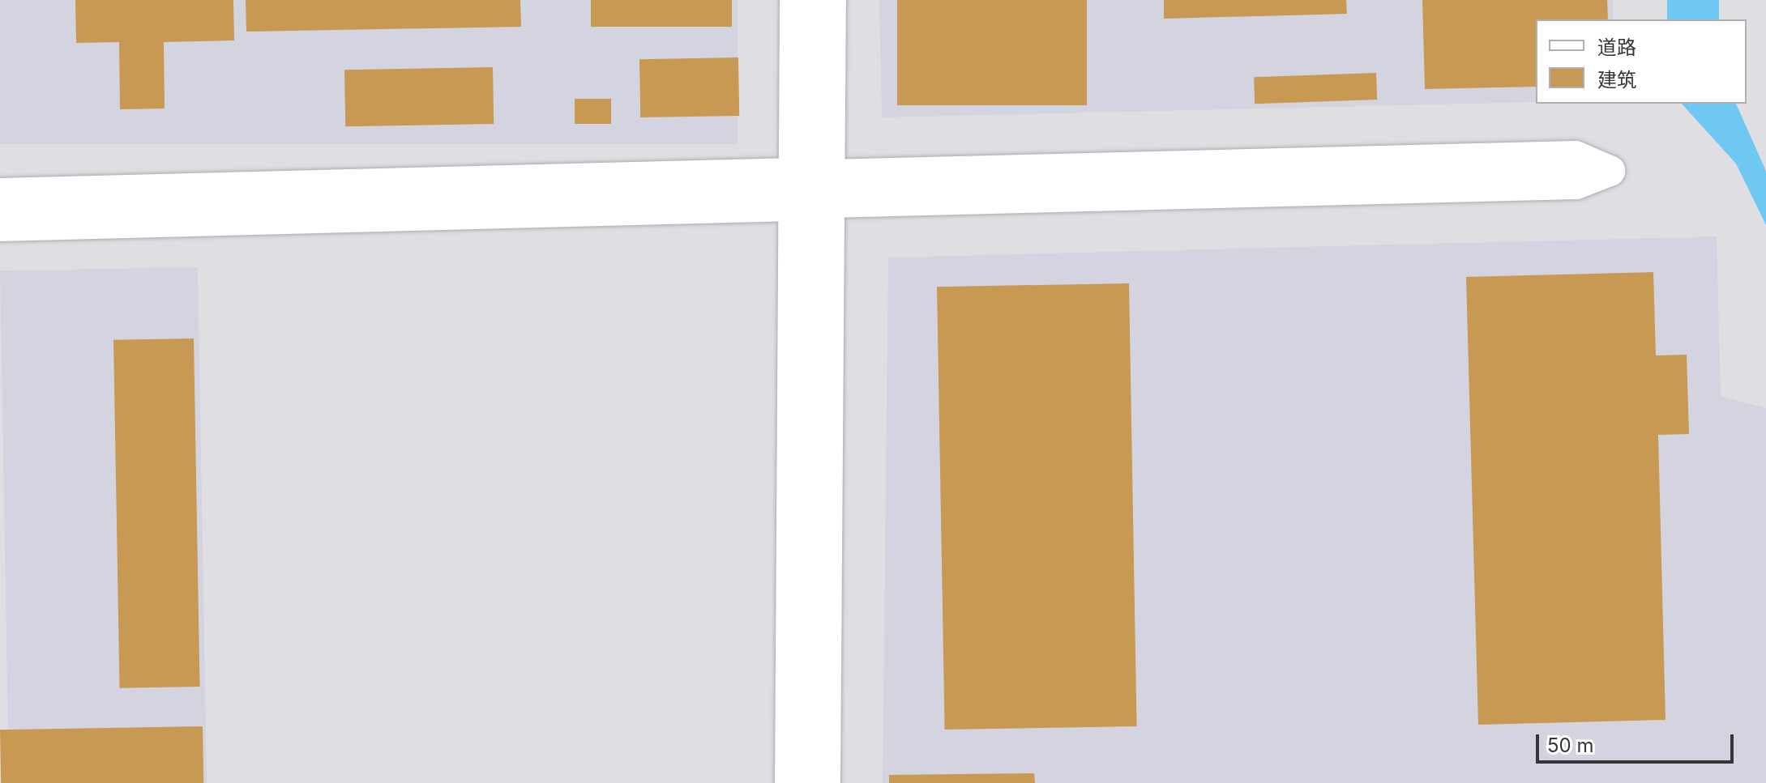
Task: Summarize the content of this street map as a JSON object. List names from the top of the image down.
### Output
{
  "legend": ["道路", "建筑"],
  "scale_bar": "50 m"
}
